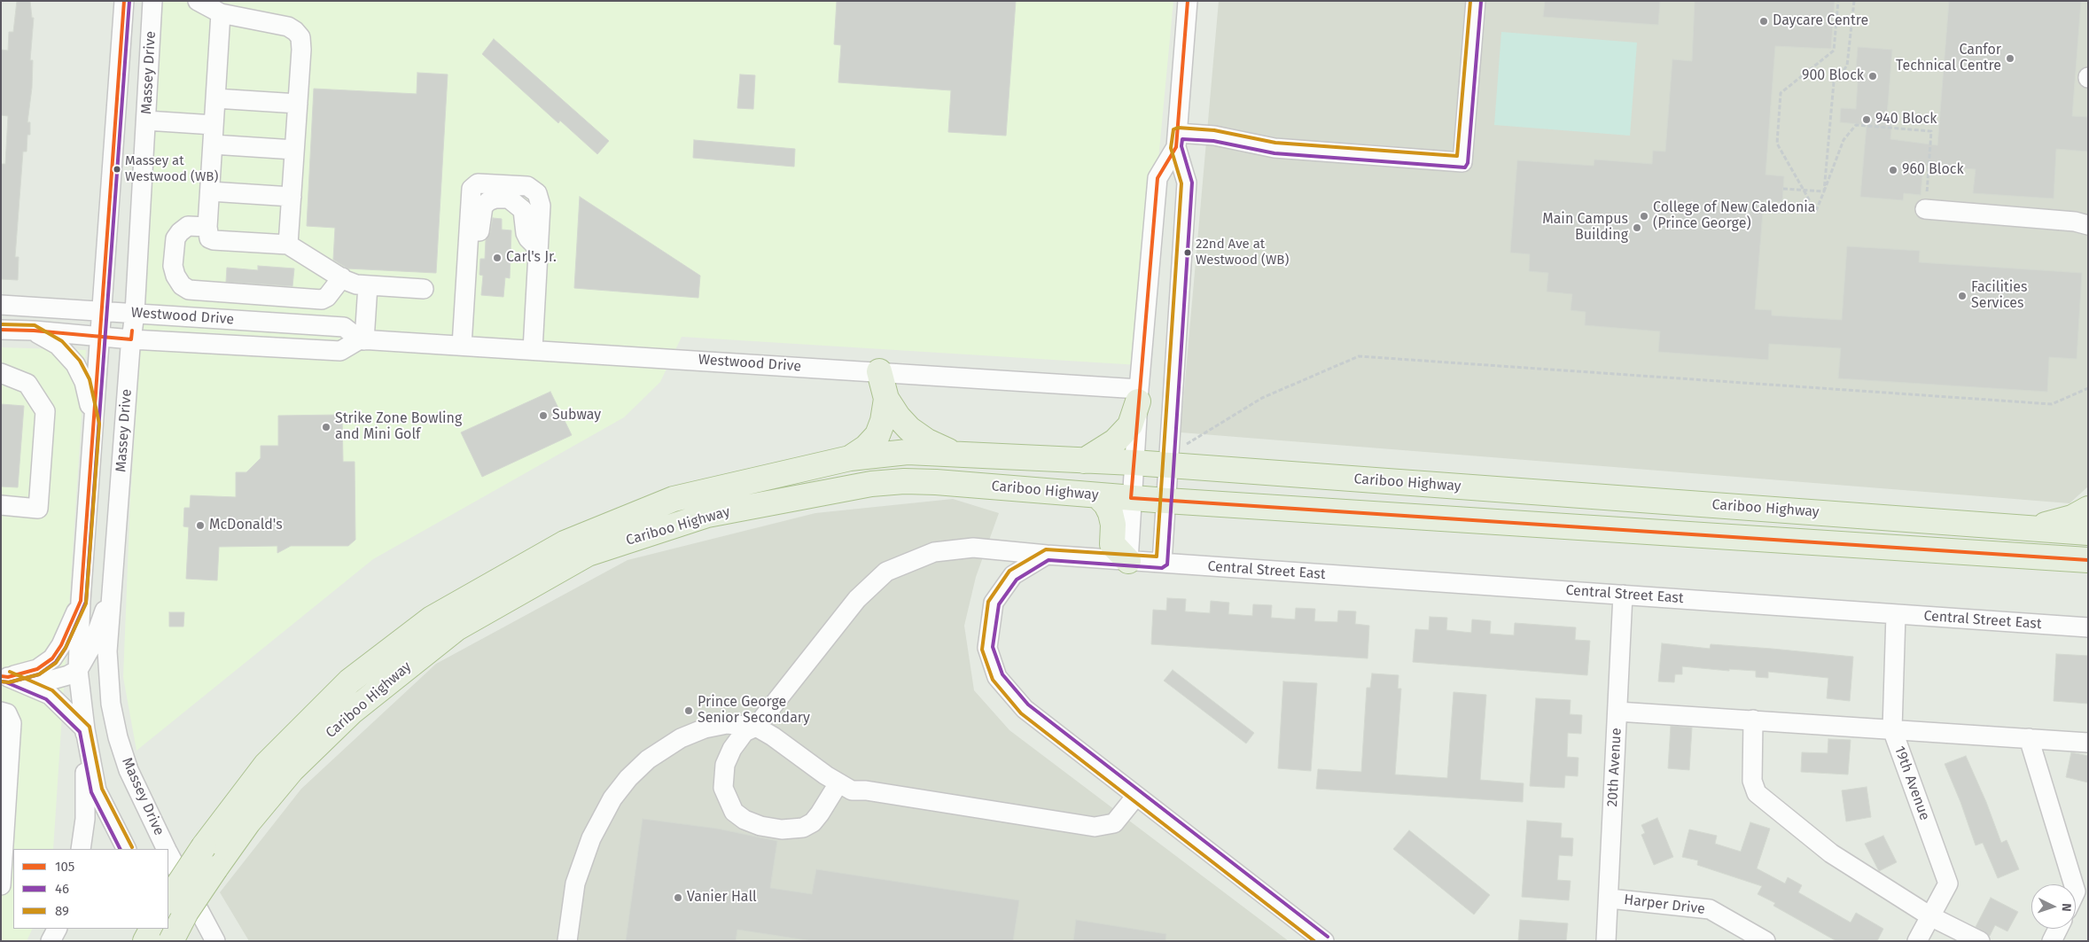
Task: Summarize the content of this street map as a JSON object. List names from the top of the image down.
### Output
{
  "streets": {
    "highway": ["Cariboo Highway"],
    "street": [
      "Massey Drive",
      "Westwood Drive",
      "Central Street East",
      "20th Avenue",
      "19th Avenue",
      "Harper Drive"
    ]
  },
  "crossings": [
    ["Massey Drive", "Westwood Drive"],
    ["Central Street East", "20th Avenue"],
    ["Central Street East", "19th Avenue"],
    ["20th Avenue", "Harper Drive"]
  ],
  "places": [
    "Daycare Centre",
    "Canfor Technical Centre",
    "900 Block",
    "940 Block",
    "Massey at Westwood (WB)",
    "960 Block",
    "College of New Caledonia (Prince George)",
    "Main Campus Building",
    "22nd Ave at Westwood (WB)",
    "Carl's Jr.",
    "Facilities Services",
    "Subway",
    "Strike Zone Bowling and Mini Golf",
    "McDonald's",
    "Prince George Senior Secondary",
    "Vanier Hall"
  ],
  "lines": ["transit line 105", "transit line 46", "transit line 89"],
  "legend": ["105", "46", "89"],
  "north": "right"
}
